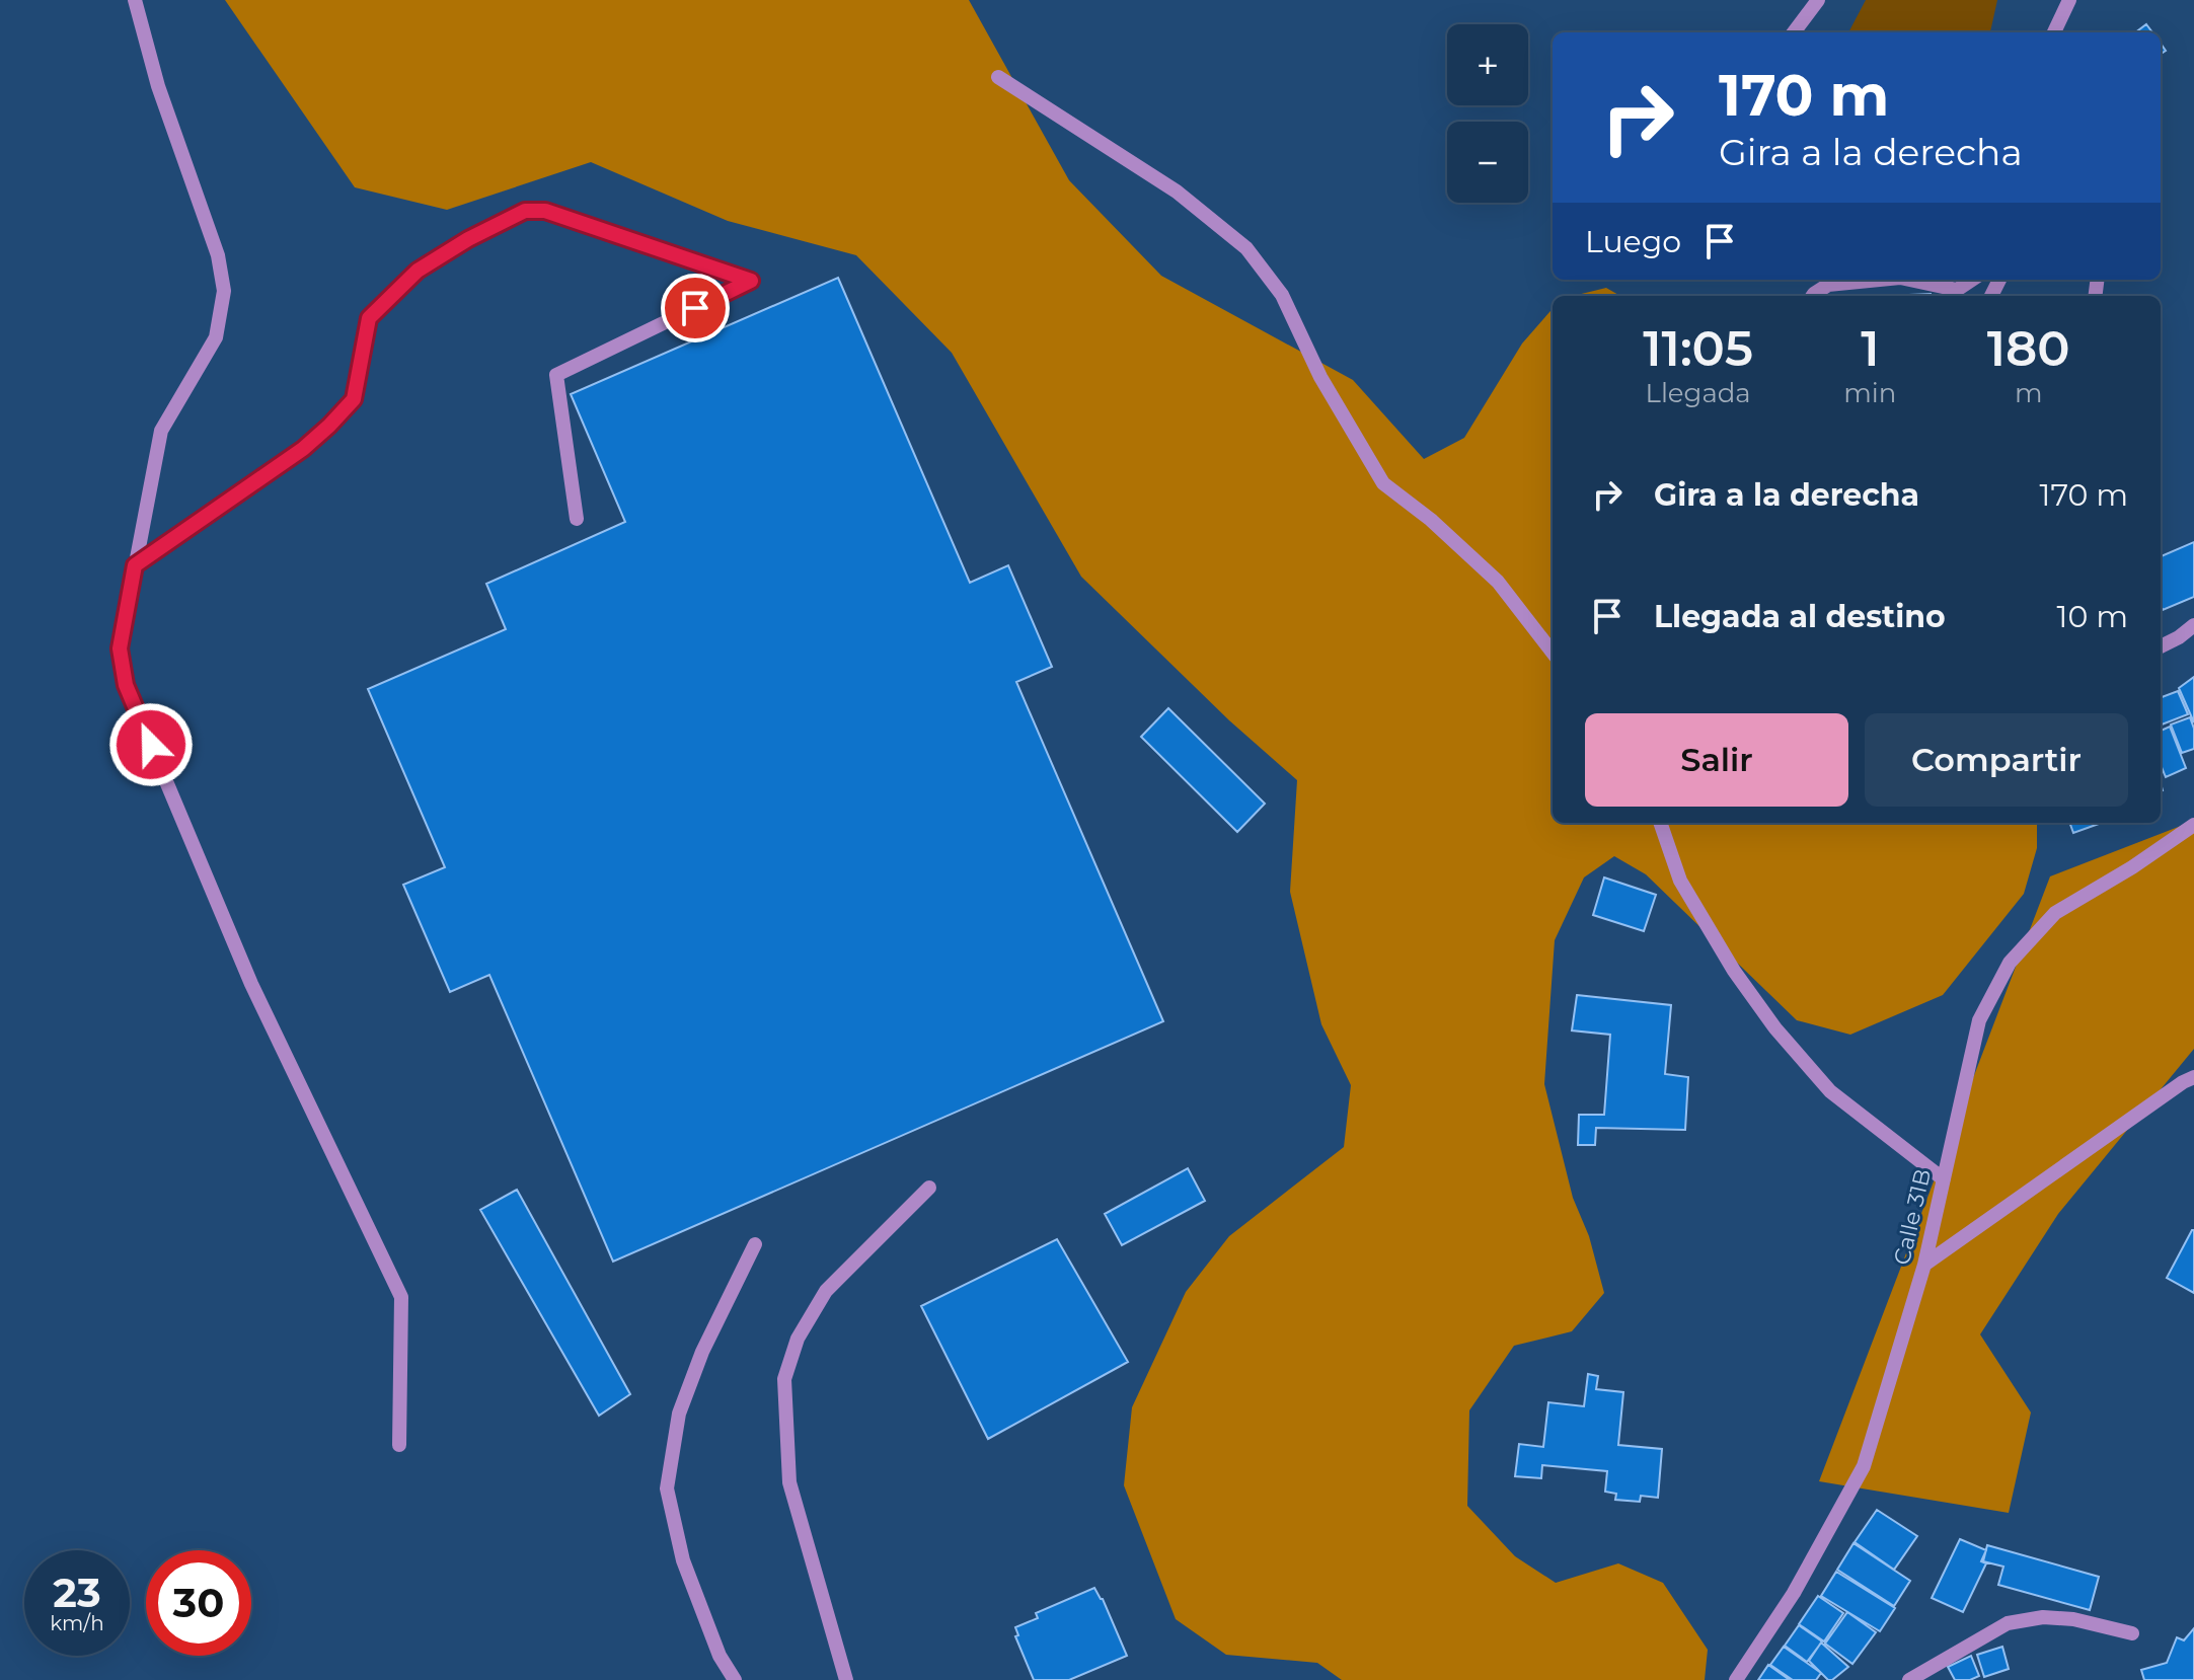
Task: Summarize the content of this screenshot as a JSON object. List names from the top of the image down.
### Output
{
  "streets": {
    "street": ["Calle 31B"]
  },
  "page": {
    "map_buttons": ["+", "−"],
    "turn": ["170 m", "Gira a la derecha"],
    "then": "Luego",
    "eta": [
      "11:05",
      "Llegada",
      "1",
      "min",
      "180",
      "m"
    ],
    "list": [
      {
        "name": "Gira a la derecha",
        "value": "170 m"
      },
      {
        "name": "Llegada al destino",
        "value": "10 m"
      }
    ],
    "buttons": ["Salir", "Compartir"],
    "speed": "23 km/h",
    "limit": "30"
  }
}
